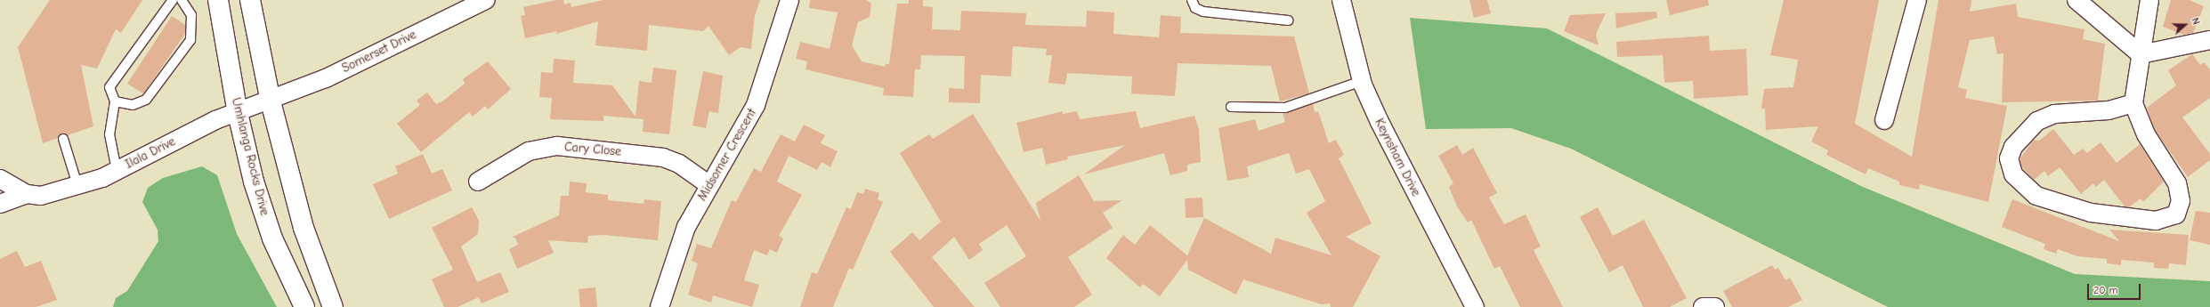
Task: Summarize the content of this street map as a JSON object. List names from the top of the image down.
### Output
{
  "streets": {
    "main road": ["Umhlanga Rocks Drive"],
    "street": [
      "Somerset Drive",
      "Cary Close",
      "Ilala Drive",
      "Midsomer Crescent",
      "Keynsham Drive"
    ]
  },
  "crossings": [
    ["Somerset Drive", "Ilala Drive"],
    ["Cary Close", "Midsomer Crescent"],
    ["Ilala Drive", "Umhlanga Rocks Drive"]
  ],
  "scale_bar": "20 m",
  "north": "right"
}
